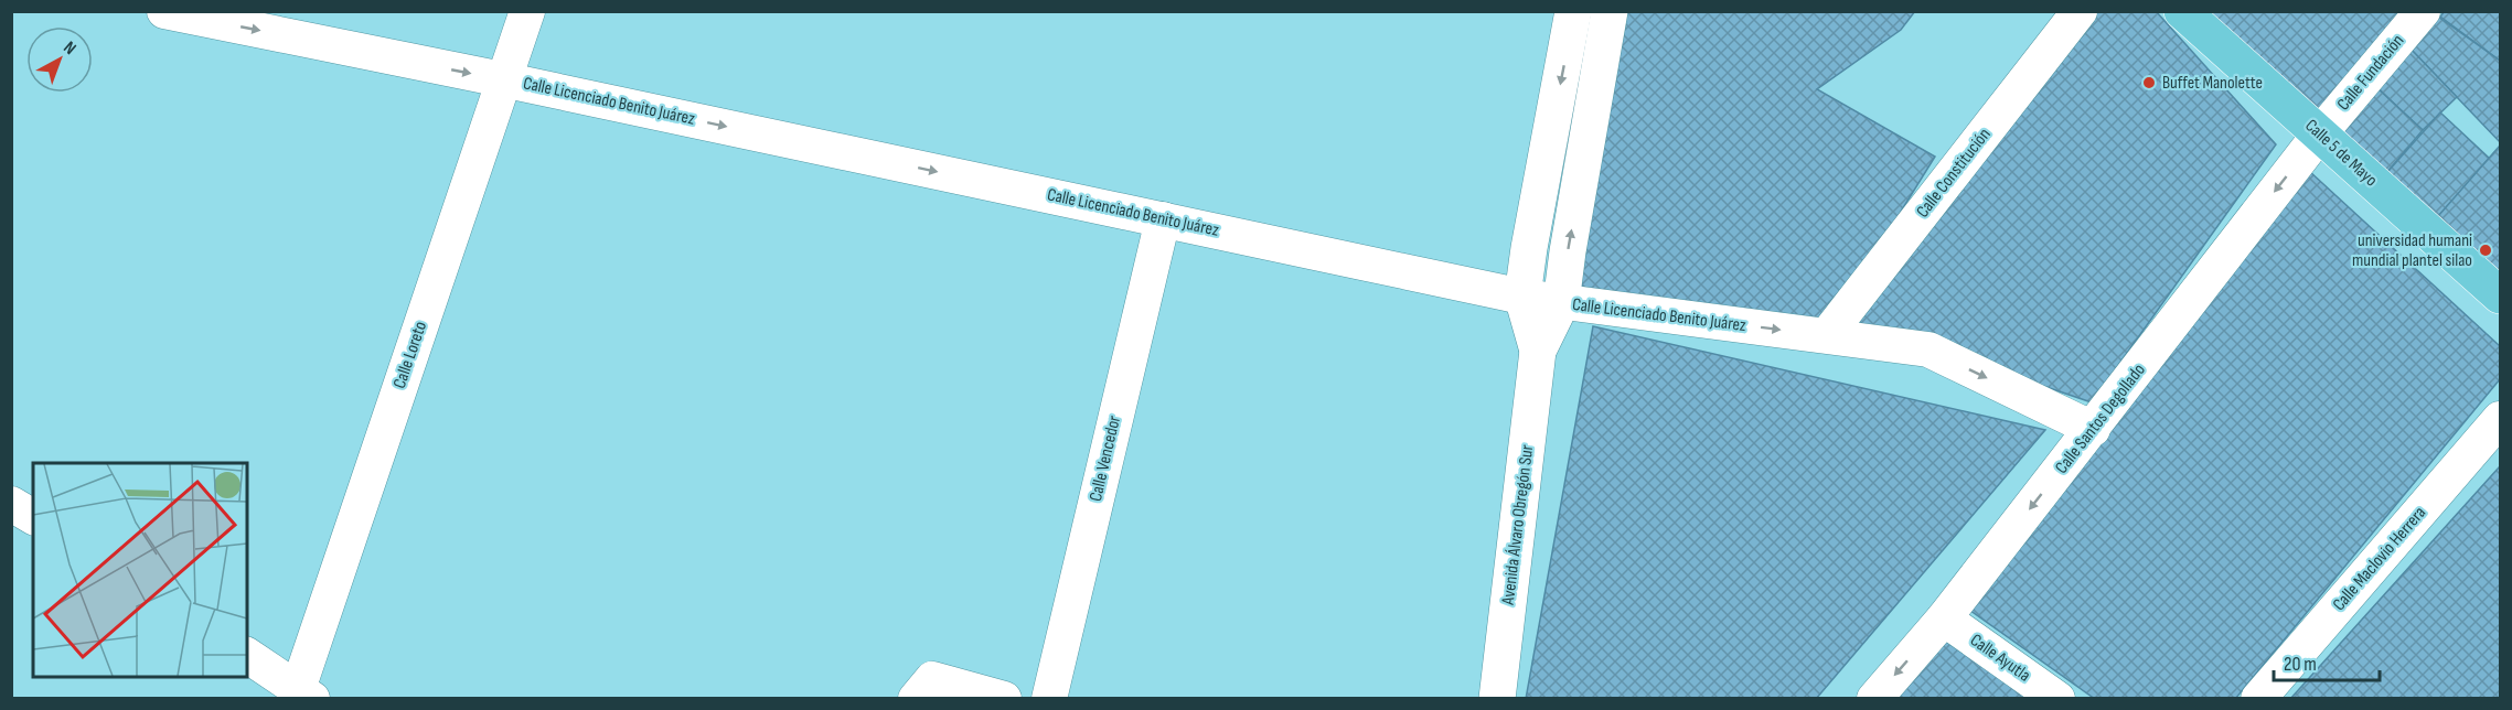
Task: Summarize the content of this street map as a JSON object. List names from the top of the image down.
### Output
{
  "streets": {
    "main road": ["Calle 5 de Mayo"],
    "street": [
      "Calle Fundación",
      "Calle Licenciado Benito Juárez",
      "Calle Constitución",
      "Calle Loreto",
      "Calle Santos Degollado",
      "Calle Vencedor",
      "Avenida Álvaro Obregón Sur",
      "Calle Maclovio Herrera",
      "Calle Ayutla"
    ]
  },
  "crossings": [
    ["Calle Fundación", "Calle 5 de Mayo"],
    ["Calle Fundación", "Calle Santos Degollado"],
    ["Calle Licenciado Benito Juárez", "Calle Constitución"],
    ["Calle Licenciado Benito Juárez", "Calle Loreto"],
    ["Calle Licenciado Benito Juárez", "Calle Santos Degollado"],
    ["Calle Licenciado Benito Juárez", "Calle Vencedor"],
    ["Calle Licenciado Benito Juárez", "Avenida Álvaro Obregón Sur"],
    ["Calle 5 de Mayo", "Calle Santos Degollado"],
    ["Calle Santos Degollado", "Calle Ayutla"]
  ],
  "one_way": ["Calle Licenciado Benito Juárez", "Calle Santos Degollado"],
  "places": ["Buffet Manolette", "universidad humani mundial plantel silao"],
  "scale_bar": "20 m",
  "north": "top right"
}
